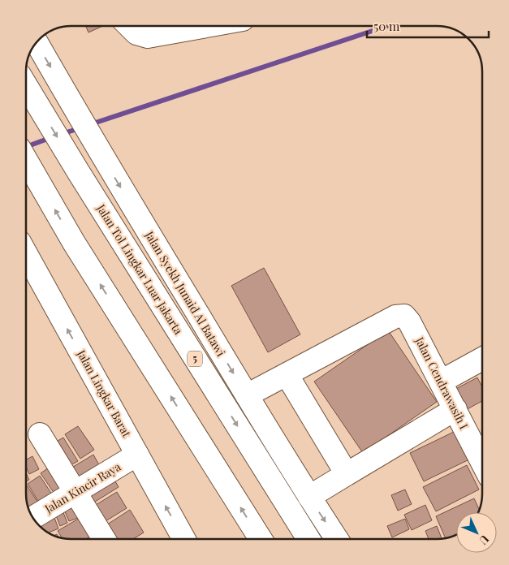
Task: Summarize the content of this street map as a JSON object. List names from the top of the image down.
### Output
{
  "streets": {
    "main road": [
      "Jalan Tol Lingkar Luar Jakarta",
      "Jalan Syekh Junaid Al Batawi",
      "5",
      "Jalan Cendrawasih I",
      "Jalan Lingkar Barat",
      "Jalan Kincir Raya"
    ]
  },
  "crossings": [
    ["Jalan Lingkar Barat", "Jalan Kincir Raya"]
  ],
  "scale_bar": "50 m",
  "north": "bottom right"
}
